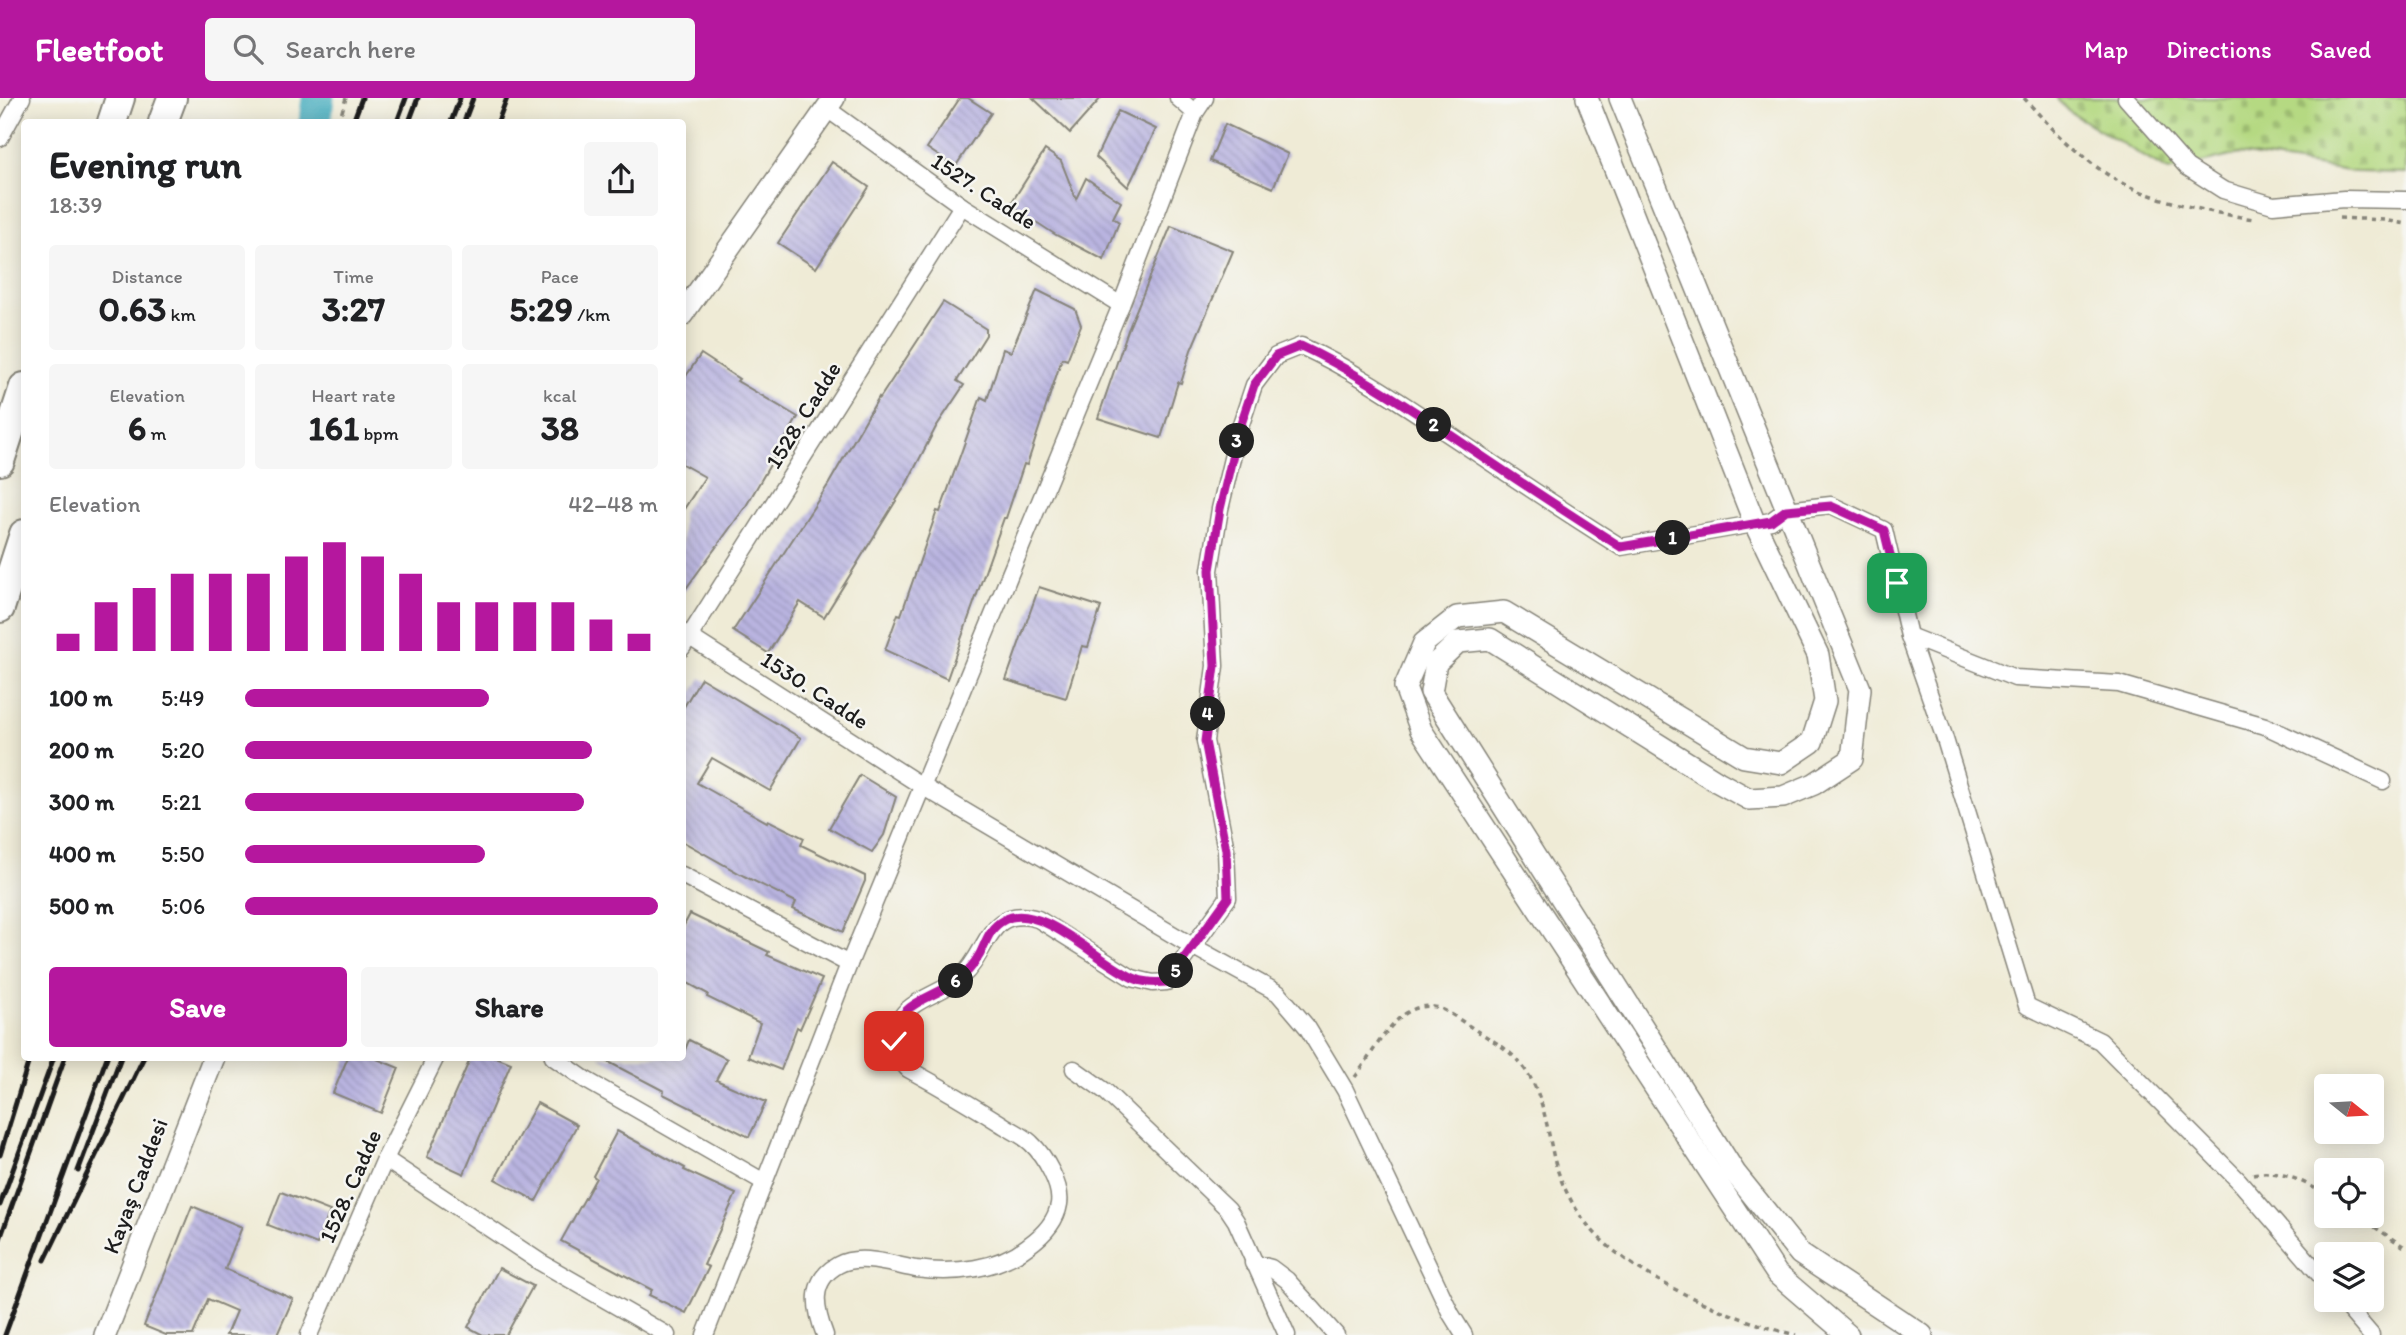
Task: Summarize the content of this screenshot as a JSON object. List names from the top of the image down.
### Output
{
  "streets": {
    "street": [
      "1527. Cadde",
      "1528. Cadde",
      "1530. Cadde",
      "Kayaş Caddesi"
    ]
  },
  "crossings": [
    ["1527. Cadde", "1528. Cadde"]
  ],
  "north": "right",
  "page": {
    "header": "Fleetfoot",
    "search": "Search here",
    "nav": ["Map", "Directions", "Saved"],
    "heading": ["Evening run", "18:39"],
    "stats": [
      ["Distance", "0.63 km"],
      ["Time", "3:27"],
      ["Pace", "5:29 /km"],
      ["Elevation", "6 m"],
      ["Heart rate", "161 bpm"],
      ["kcal", "38"]
    ],
    "pins": [
      "2",
      "3",
      "1",
      "4",
      "5",
      "6"
    ],
    "chart": ["Elevation", "42–48 m"],
    "list": [
      {
        "name": "100 m",
        "note": "5:49"
      },
      {
        "name": "200 m",
        "note": "5:20"
      },
      {
        "name": "300 m",
        "note": "5:21"
      },
      {
        "name": "400 m",
        "note": "5:50"
      },
      {
        "name": "500 m",
        "note": "5:06"
      }
    ],
    "buttons": ["Save", "Share"]
  }
}
